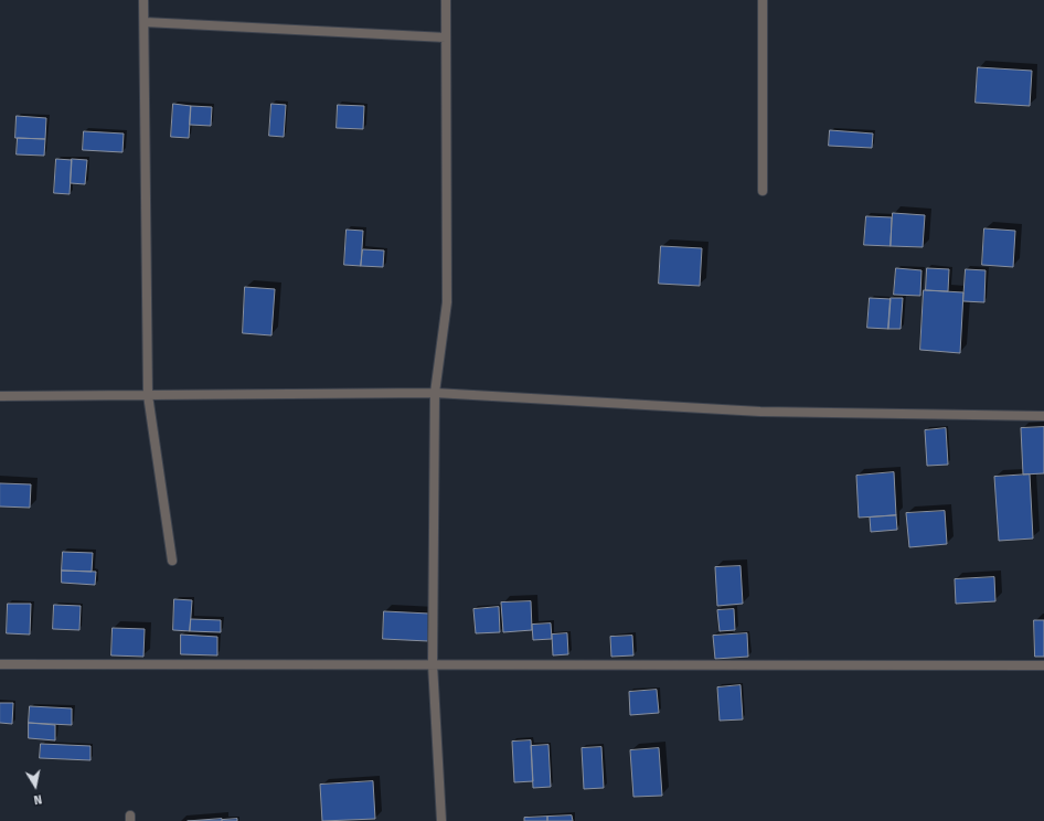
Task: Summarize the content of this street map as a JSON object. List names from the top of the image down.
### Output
{
  "north": "bottom"
}
